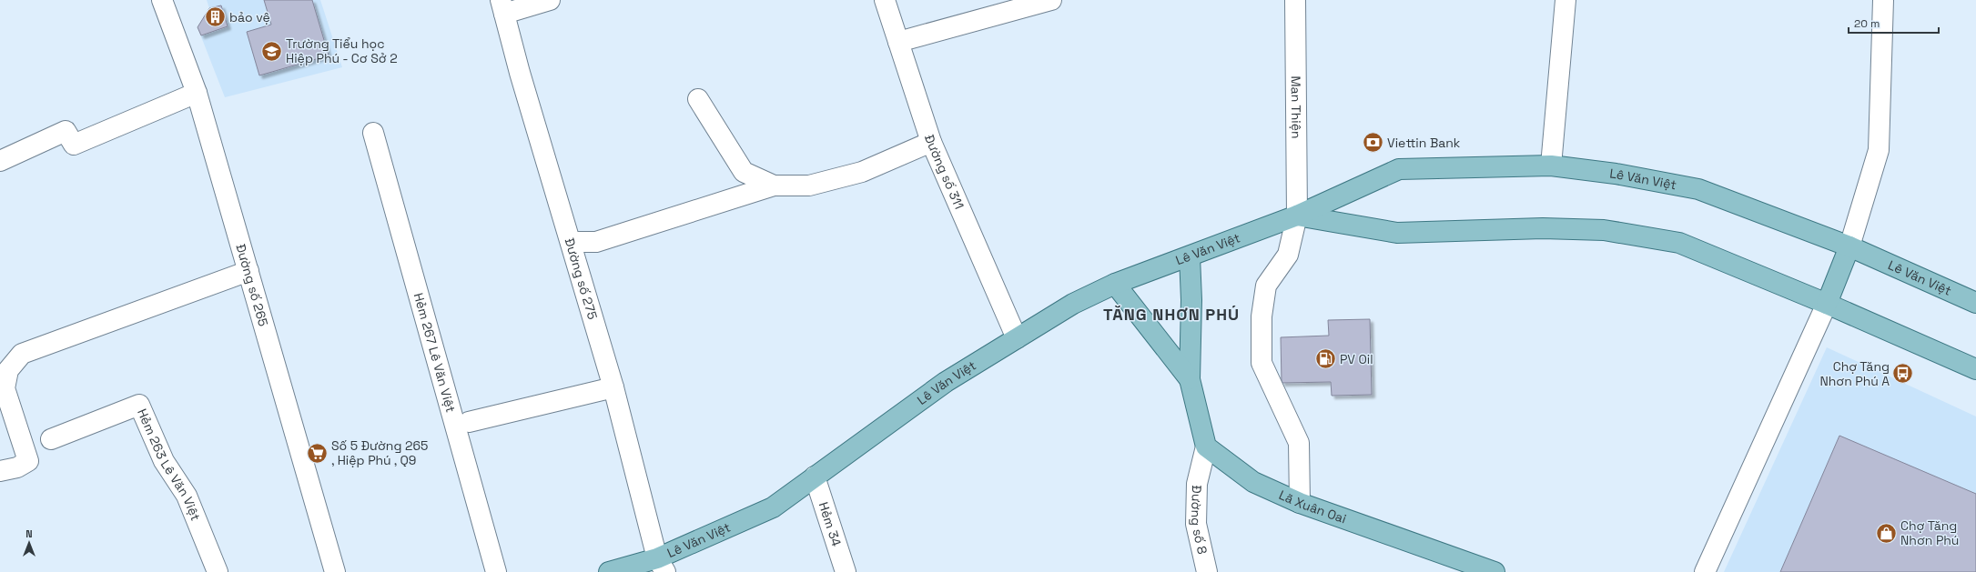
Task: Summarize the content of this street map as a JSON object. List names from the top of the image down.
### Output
{
  "streets": {
    "main road": ["Lê Văn Việt", "Lã Xuân Oai"],
    "street": [
      "Man Thiện",
      "Đường số 311",
      "Đường số 275",
      "Đường số 265",
      "Hẻm 267 Lê Văn Việt",
      "Hẻm 263 Lê Văn Việt",
      "Đường số 8",
      "Hẻm 34"
    ]
  },
  "crossings": [
    ["Man Thiện", "Lê Văn Việt"],
    ["Man Thiện", "Lã Xuân Oai"],
    ["Đường số 311", "Lê Văn Việt"],
    ["Lê Văn Việt", "Đường số 275"],
    ["Lê Văn Việt", "Hẻm 34"],
    ["Lã Xuân Oai", "Đường số 8"]
  ],
  "districts": ["TĂNG NHƠN PHÚ"],
  "places": {
    "building": ["bảo vệ"],
    "school or university": ["Trường Tiểu học Hiệp Phú - Cơ Sở 2"],
    "bank": ["Viettin Bank"],
    "fuel station": ["PV Oil"],
    "bus stop": ["Chợ Tăng Nhơn Phú A"],
    "supermarket": ["Số 5 Đường 265 , Hiệp Phú , Q9"],
    "shop": ["Chợ Tăng Nhơn Phú"]
  },
  "scale_bar": "20 m",
  "north": "top"
}
